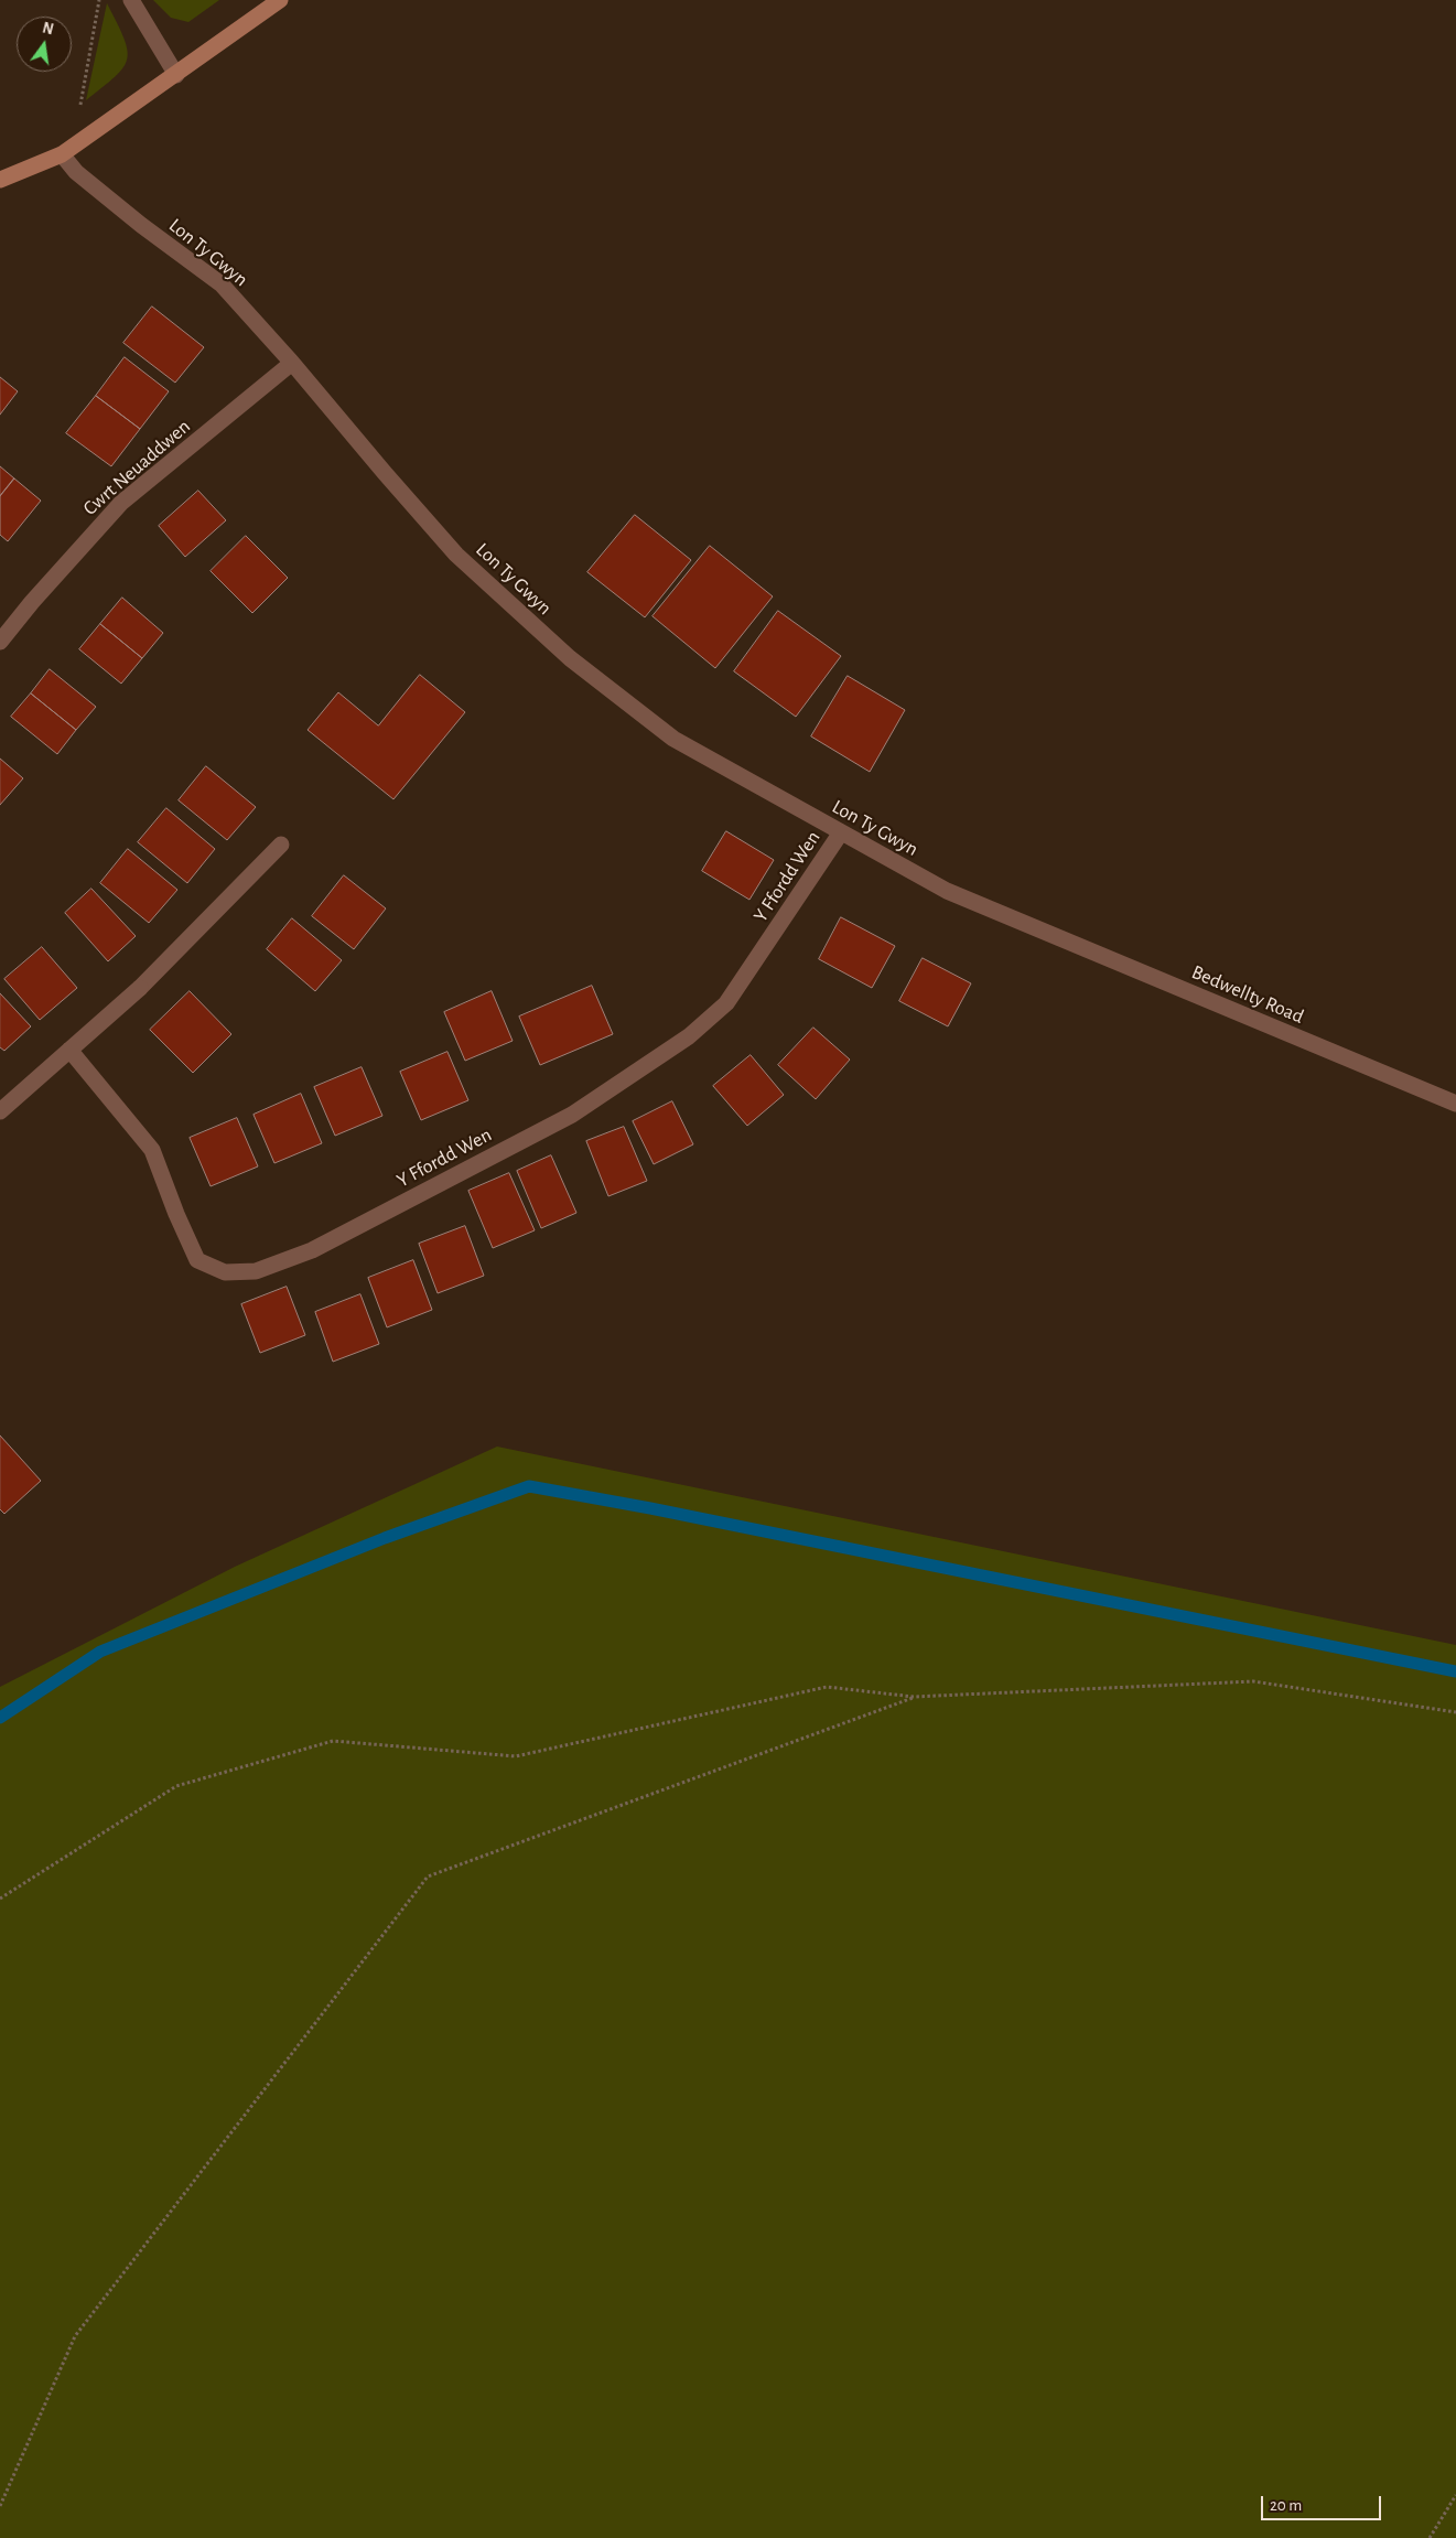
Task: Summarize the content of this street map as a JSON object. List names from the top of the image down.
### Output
{
  "streets": {
    "street": [
      "Lon Ty Gwyn",
      "Cwrt Neuaddwen",
      "Y Ffordd Wen",
      "Bedwellty Road"
    ]
  },
  "crossings": [
    ["Lon Ty Gwyn", "Cwrt Neuaddwen"],
    ["Lon Ty Gwyn", "Y Ffordd Wen"],
    ["Lon Ty Gwyn", "Bedwellty Road"]
  ],
  "scale_bar": "20 m",
  "north": "top"
}
